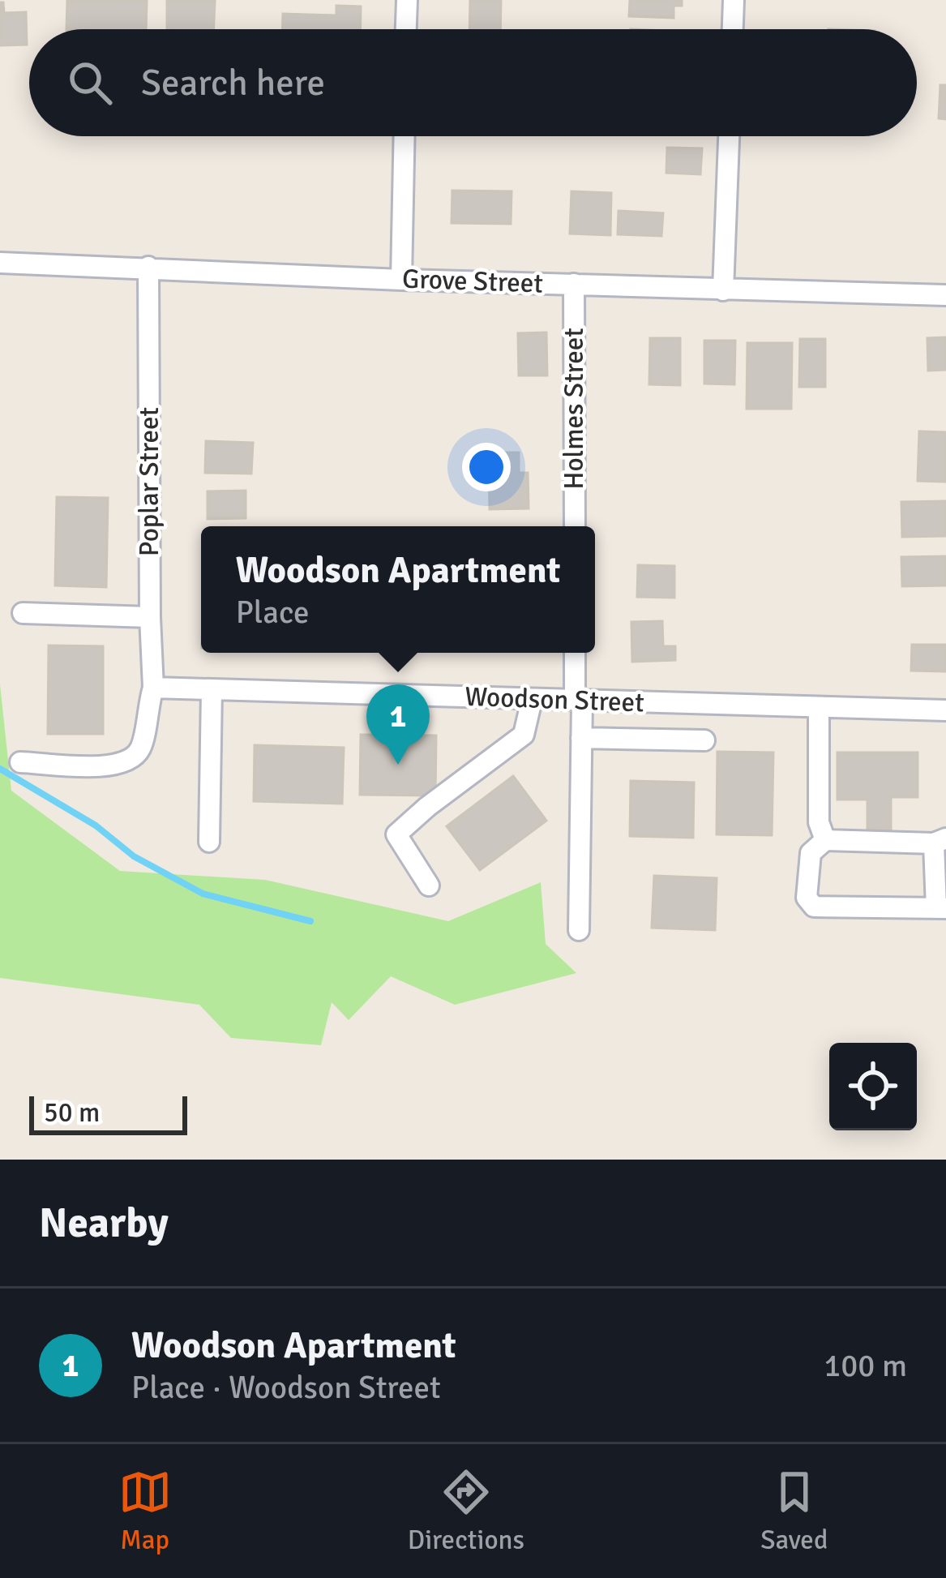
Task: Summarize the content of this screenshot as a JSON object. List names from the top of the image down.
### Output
{
  "streets": {
    "street": [
      "Grove Street",
      "Holmes Street",
      "Poplar Street",
      "Woodson Street"
    ]
  },
  "crossings": [
    ["Grove Street", "Holmes Street"],
    ["Grove Street", "Poplar Street"],
    ["Poplar Street", "Woodson Street"]
  ],
  "scale_bar": "50 m",
  "page": {
    "search": "Search here",
    "popup": ["Woodson Apartment", "Place"],
    "pins": "1",
    "scale": "50 m",
    "heading": "Nearby",
    "list": [
      {
        "mark": "1",
        "name": "Woodson Apartment",
        "note": "Place · Woodson Street",
        "value": "100 m"
      }
    ],
    "nav": ["Map", "Directions", "Saved"]
  }
}
